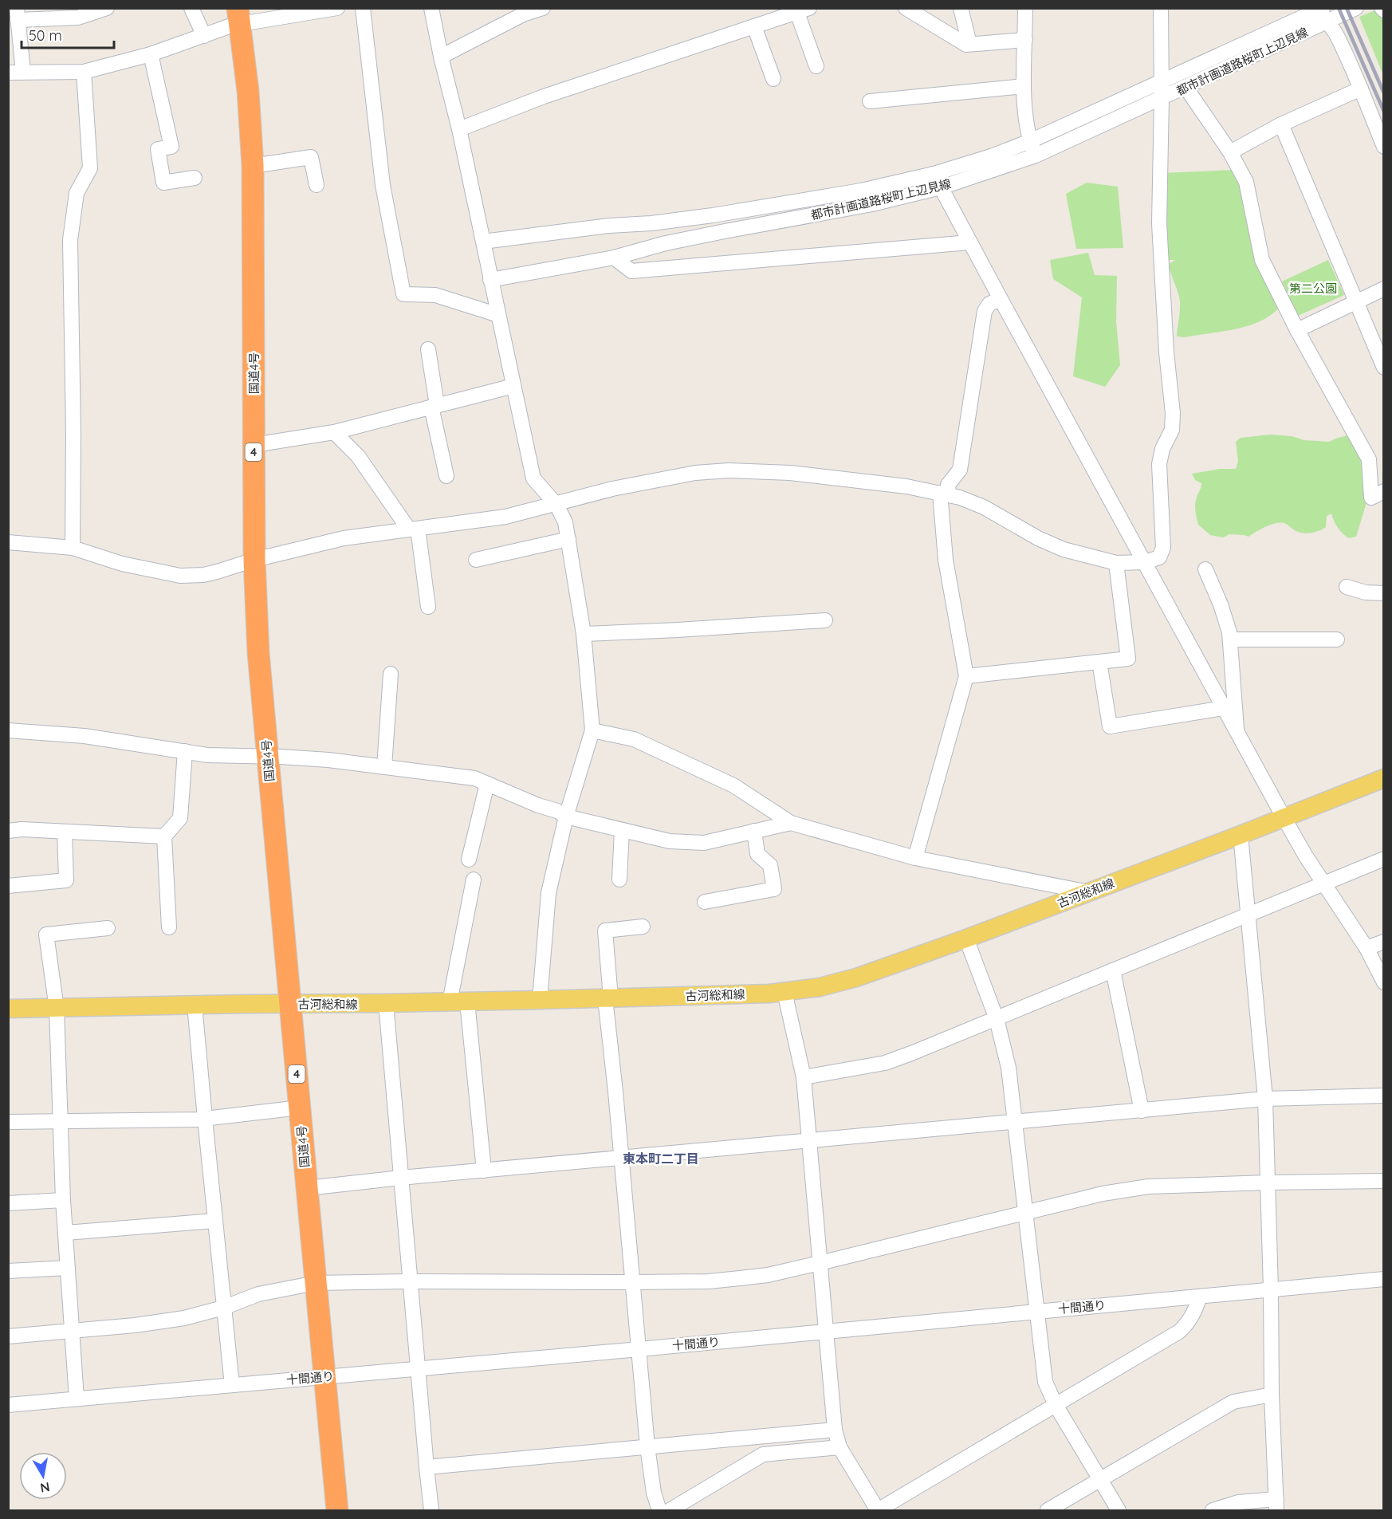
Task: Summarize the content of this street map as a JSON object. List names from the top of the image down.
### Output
{
  "streets": {
    "highway": ["国道4号", "4"],
    "main road": ["古河総和線"],
    "street": ["都市計画道路桜町上辺見線", "十間通り"]
  },
  "crossings": [
    ["国道4号", "古河総和線"],
    ["国道4号", "十間通り"]
  ],
  "districts": ["東本町二丁目"],
  "parks": ["第二公園"],
  "scale_bar": "50 m",
  "north": "bottom"
}
